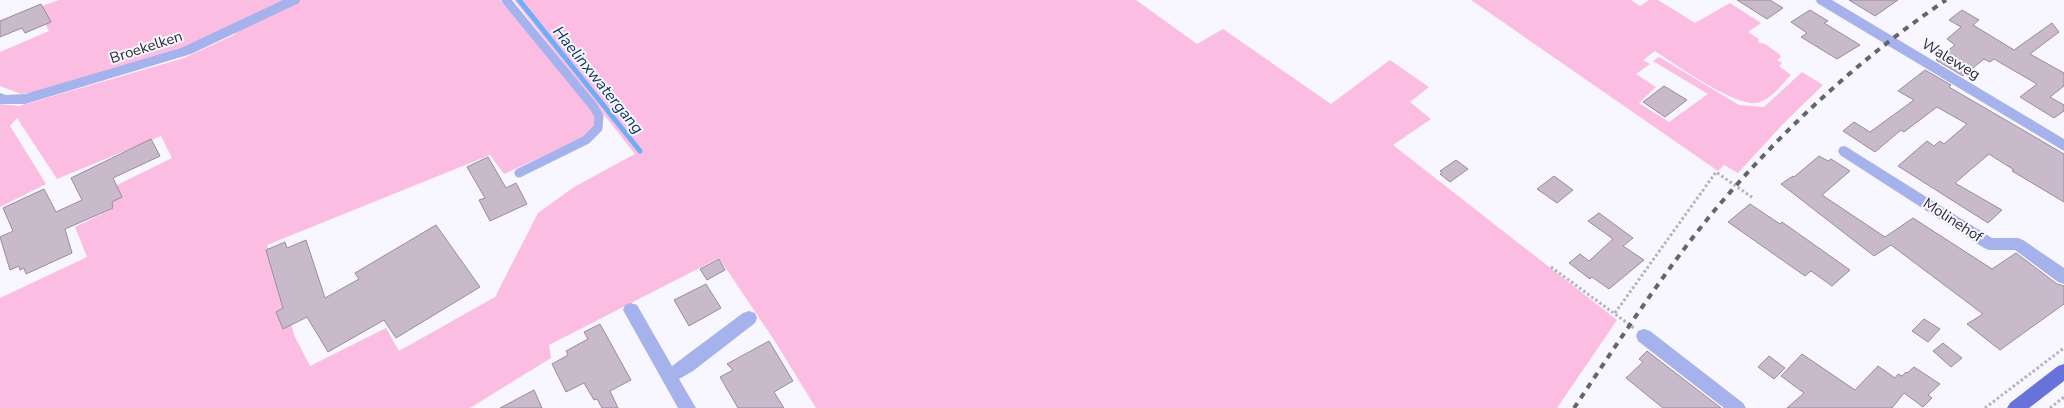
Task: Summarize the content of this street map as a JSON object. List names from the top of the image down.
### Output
{
  "streets": {
    "street": ["Broekelken", "Waleweg", "Molinehof"]
  },
  "water": ["Haelinxwatergang"]
}
